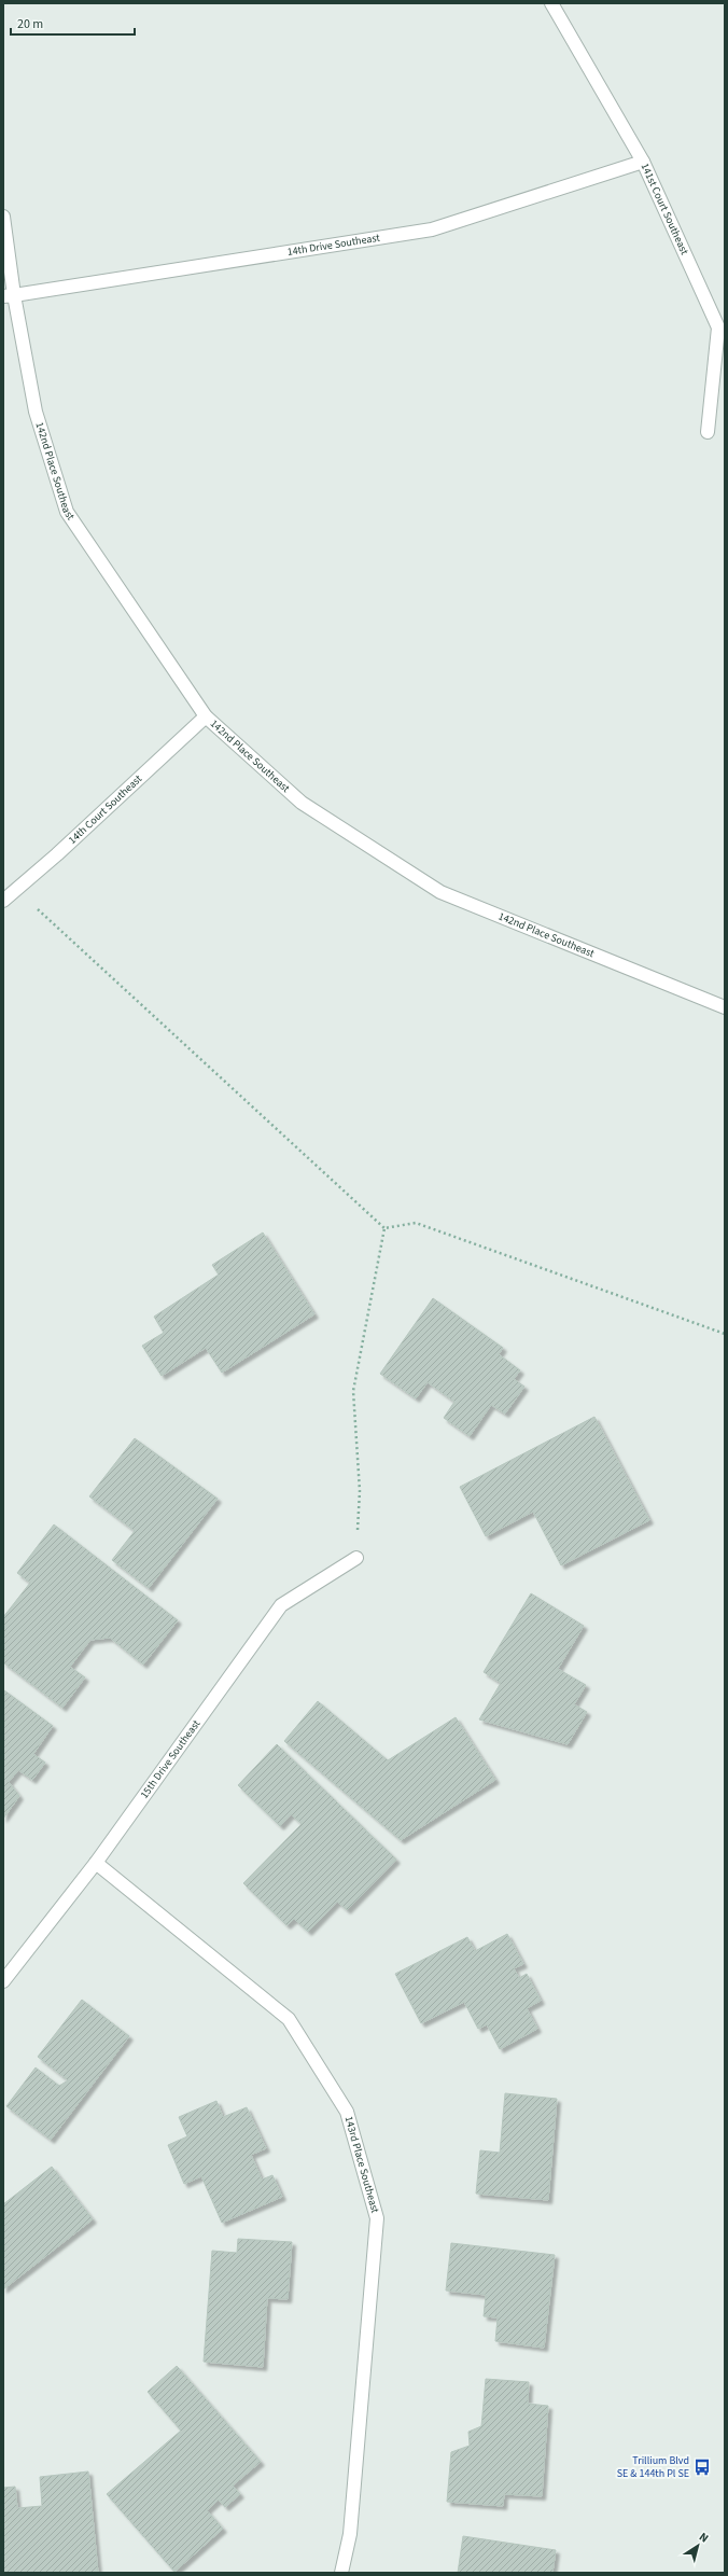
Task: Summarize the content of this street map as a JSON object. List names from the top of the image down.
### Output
{
  "streets": {
    "street": [
      "141st Court Southeast",
      "14th Drive Southeast",
      "142nd Place Southeast",
      "14th Court Southeast",
      "15th Drive Southeast",
      "143rd Place Southeast"
    ]
  },
  "crossings": [
    ["141st Court Southeast", "14th Drive Southeast"],
    ["14th Drive Southeast", "142nd Place Southeast"],
    ["142nd Place Southeast", "14th Court Southeast"],
    ["15th Drive Southeast", "143rd Place Southeast"]
  ],
  "places": {
    "bus stop": ["Trillium Blvd SE & 144th Pl SE"]
  },
  "scale_bar": "20 m",
  "north": "top right"
}
